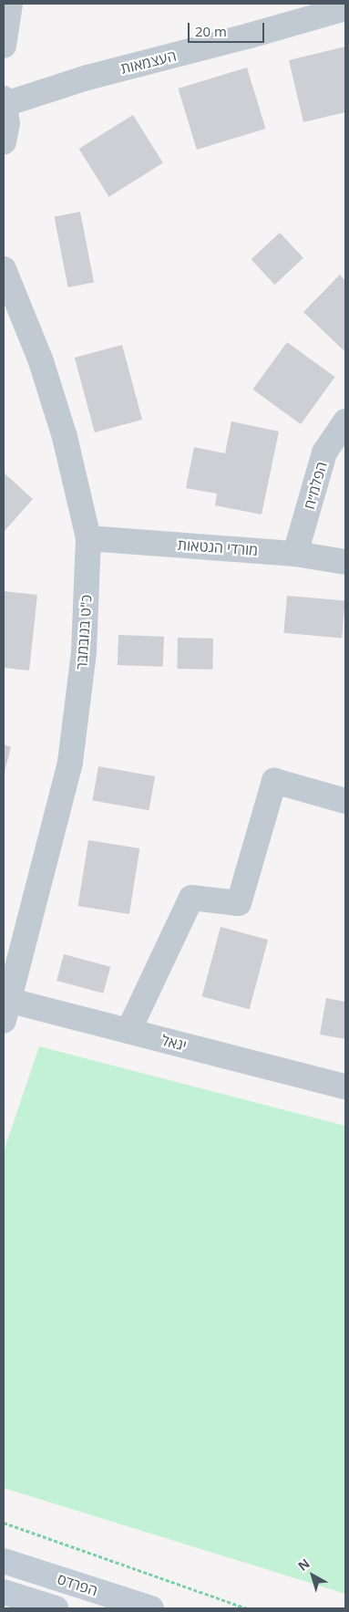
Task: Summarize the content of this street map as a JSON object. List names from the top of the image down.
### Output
{
  "streets": {
    "main road": ["הפרדס"],
    "street": [
      "העצמאות",
      "הפלמ״ח",
      "מורדי הגטאות",
      "כ\"ט בנובמבר",
      "יגאל"
    ]
  },
  "crossings": [
    ["הפלמ״ח", "מורדי הגטאות"],
    ["מורדי הגטאות", "כ\"ט בנובמבר"],
    ["כ\"ט בנובמבר", "יגאל"]
  ],
  "scale_bar": "20 m",
  "north": "top left"
}
